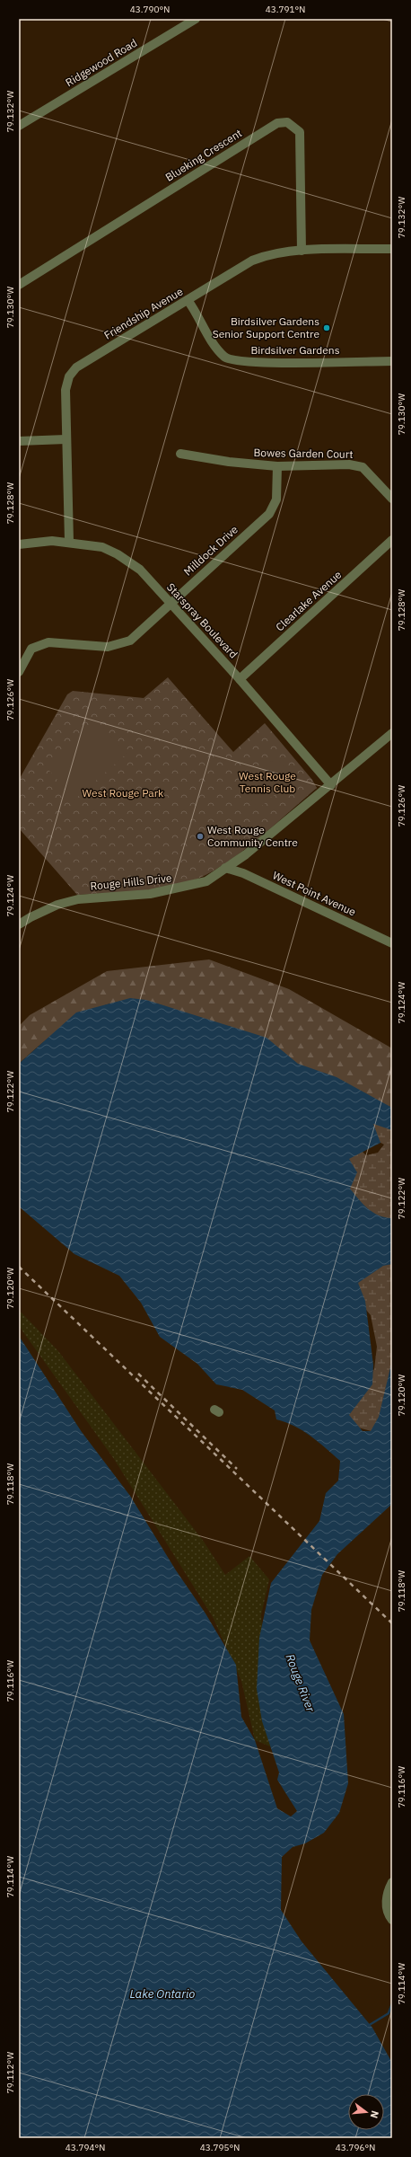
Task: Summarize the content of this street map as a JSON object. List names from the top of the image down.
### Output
{
  "streets": {
    "street": [
      "Ridgewood Road",
      "Blueking Crescent",
      "Friendship Avenue",
      "Birdsilver Gardens",
      "Bowes Garden Court",
      "Milldock Drive",
      "Clearlake Avenue",
      "Starspray Boulevard",
      "Rouge Hills Drive",
      "West Point Avenue"
    ]
  },
  "crossings": [
    ["Blueking Crescent", "Friendship Avenue"],
    ["Friendship Avenue", "Birdsilver Gardens"],
    ["Friendship Avenue", "Starspray Boulevard"],
    ["Bowes Garden Court", "Milldock Drive"],
    ["Milldock Drive", "Starspray Boulevard"],
    ["Clearlake Avenue", "Starspray Boulevard"],
    ["Starspray Boulevard", "Rouge Hills Drive"],
    ["Rouge Hills Drive", "West Point Avenue"]
  ],
  "water": ["Rouge River", "Lake Ontario"],
  "parks": ["West Rouge Tennis Club", "West Rouge Park"],
  "places": ["Birdsilver Gardens Senior Support Centre", "West Rouge Community Centre"],
  "north": "right",
  "coordinates": [
    "43.790°N",
    "43.791°N",
    "79.132°W",
    "79.130°W",
    "79.128°W",
    "79.126°W",
    "79.124°W",
    "79.122°W",
    "79.120°W",
    "79.118°W",
    "79.116°W",
    "79.114°W",
    "79.112°W",
    "43.794°N",
    "43.795°N",
    "43.796°N"
  ]
}
